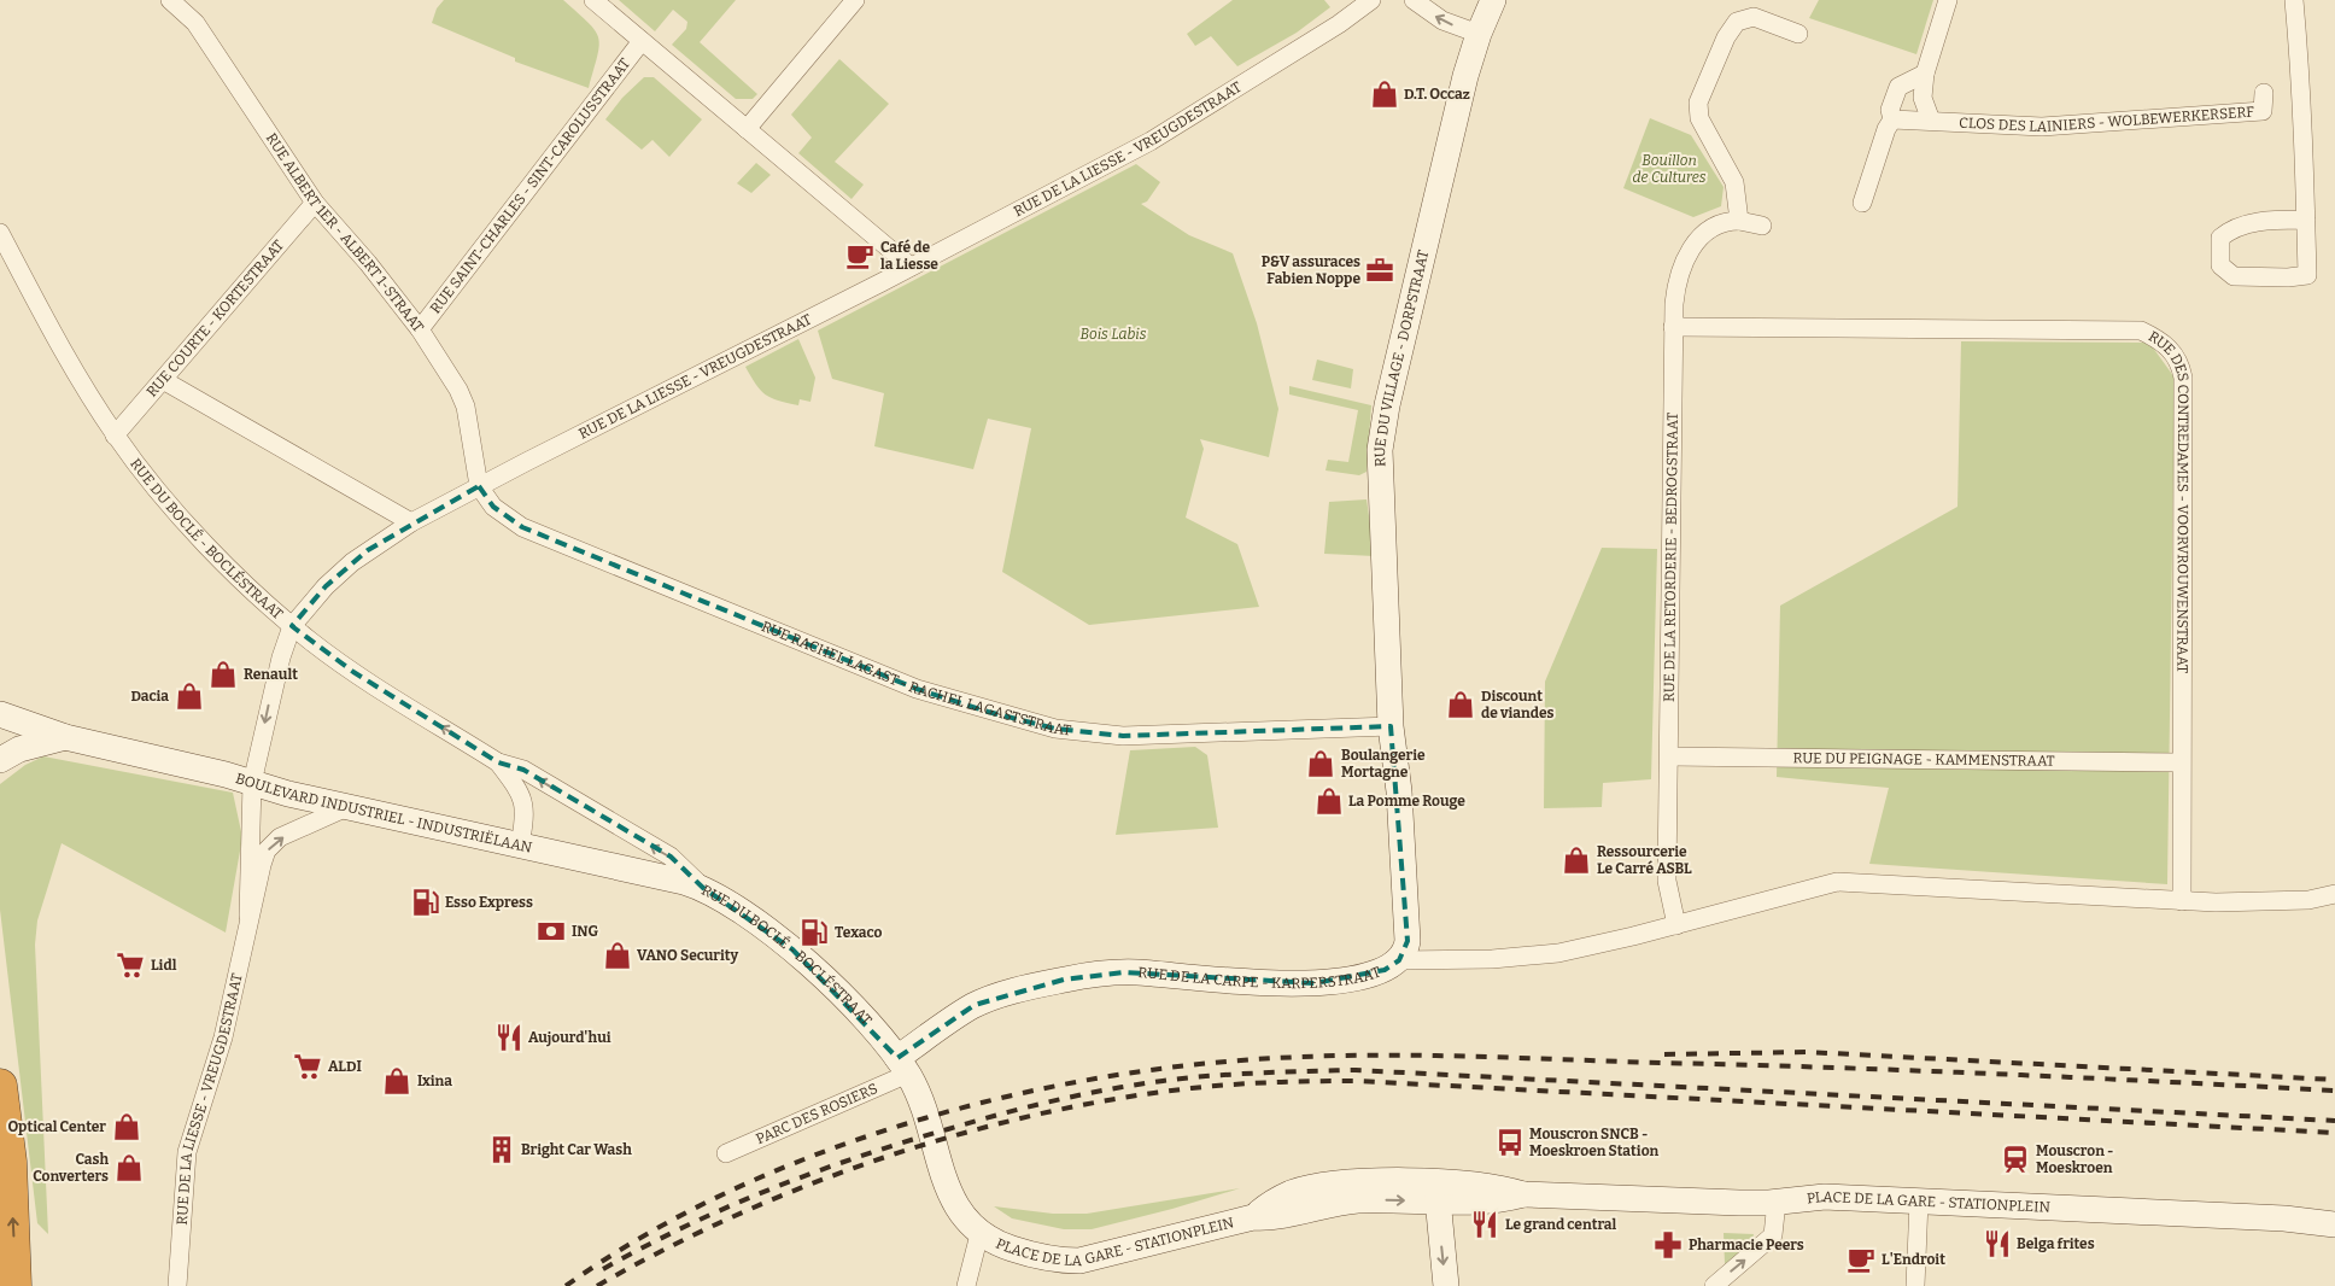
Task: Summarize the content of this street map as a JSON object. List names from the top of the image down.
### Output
{
  "streets": {
    "main road": [
      "RUE DU VILLAGE - DORPSTRAAT",
      "RUE DU BOCLÉ - BOCLÉSTRAAT",
      "BOULEVARD INDUSTRIEL - INDUSTRIËLAAN",
      "RUE DE LA CARPE - KARPERSTRAAT",
      "PLACE DE LA GARE - STATIONPLEIN"
    ],
    "street": [
      "CLOS DES LAINIERS - WOLBEWERKERSERF",
      "RUE DE LA LIESSE - VREUGDESTRAAT",
      "RUE SAINT-CHARLES - SINT-CAROLUSSTRAAT",
      "RUE ALBERT 1ER - ALBERT 1-STRAAT",
      "RUE COURTE - KORTESTRAAT",
      "RUE DES CONTREDAMES - VOORVROUWENSTRAAT",
      "RUE DE LA RETORDERIE - BEDROGSTRAAT",
      "RUE RACHEL LAGAST - RACHEL LAGASTSTRAAT",
      "RUE DU PEIGNAGE - KAMMENSTRAAT",
      "PARC DES ROSIERS"
    ]
  },
  "crossings": [
    ["RUE DE LA LIESSE - VREUGDESTRAAT", "RUE ALBERT 1ER - ALBERT 1-STRAAT"],
    ["RUE DE LA LIESSE - VREUGDESTRAAT", "RUE DU BOCLÉ - BOCLÉSTRAAT"],
    ["RUE DE LA LIESSE - VREUGDESTRAAT", "RUE RACHEL LAGAST - RACHEL LAGASTSTRAAT"],
    ["RUE DE LA LIESSE - VREUGDESTRAAT", "BOULEVARD INDUSTRIEL - INDUSTRIËLAAN"],
    ["RUE SAINT-CHARLES - SINT-CAROLUSSTRAAT", "RUE ALBERT 1ER - ALBERT 1-STRAAT"],
    ["RUE ALBERT 1ER - ALBERT 1-STRAAT", "RUE COURTE - KORTESTRAAT"],
    ["RUE ALBERT 1ER - ALBERT 1-STRAAT", "RUE RACHEL LAGAST - RACHEL LAGASTSTRAAT"],
    ["RUE COURTE - KORTESTRAAT", "RUE DU BOCLÉ - BOCLÉSTRAAT"],
    ["RUE DU VILLAGE - DORPSTRAAT", "RUE RACHEL LAGAST - RACHEL LAGASTSTRAAT"],
    ["RUE DU VILLAGE - DORPSTRAAT", "RUE DE LA CARPE - KARPERSTRAAT"],
    ["RUE DES CONTREDAMES - VOORVROUWENSTRAAT", "RUE DE LA RETORDERIE - BEDROGSTRAAT"],
    ["RUE DES CONTREDAMES - VOORVROUWENSTRAAT", "RUE DU PEIGNAGE - KAMMENSTRAAT"],
    ["RUE DU BOCLÉ - BOCLÉSTRAAT", "BOULEVARD INDUSTRIEL - INDUSTRIËLAAN"],
    ["RUE DU BOCLÉ - BOCLÉSTRAAT", "RUE DE LA CARPE - KARPERSTRAAT"],
    ["RUE DU BOCLÉ - BOCLÉSTRAAT", "PARC DES ROSIERS"],
    ["RUE DU BOCLÉ - BOCLÉSTRAAT", "PLACE DE LA GARE - STATIONPLEIN"],
    ["RUE DE LA RETORDERIE - BEDROGSTRAAT", "RUE DU PEIGNAGE - KAMMENSTRAAT"],
    ["RUE RACHEL LAGAST - RACHEL LAGASTSTRAAT", "RUE DE LA CARPE - KARPERSTRAAT"],
    ["RUE DE LA CARPE - KARPERSTRAAT", "PARC DES ROSIERS"]
  ],
  "parks": ["Bouillon de Cultures", "Bois Labis"],
  "places": {
    "shop": [
      "D.T. Occaz",
      "Renault",
      "Dacia",
      "Discount de viandes",
      "Boulangerie Mortagne",
      "La Pomme Rouge",
      "Ressourcerie Le Carré ASBL",
      "VANO Security",
      "Ixina",
      "Optical Center",
      "Cash Converters"
    ],
    "cafe": ["Café de la Liesse", "L'Endroit"],
    "office": ["P&V assuraces Fabien Noppe"],
    "fuel station": ["Esso Express", "Texaco"],
    "bank": ["ING"],
    "supermarket": ["Lidl", "ALDI"],
    "restaurant": ["Aujourd'hui", "Le grand central", "Belga frites"],
    "bus stop": ["Mouscron SNCB - Moeskroen Station"],
    "building": ["Bright Car Wash"],
    "station": ["Mouscron - Moeskroen"],
    "pharmacy": ["Pharmacie Peers"]
  }
}
